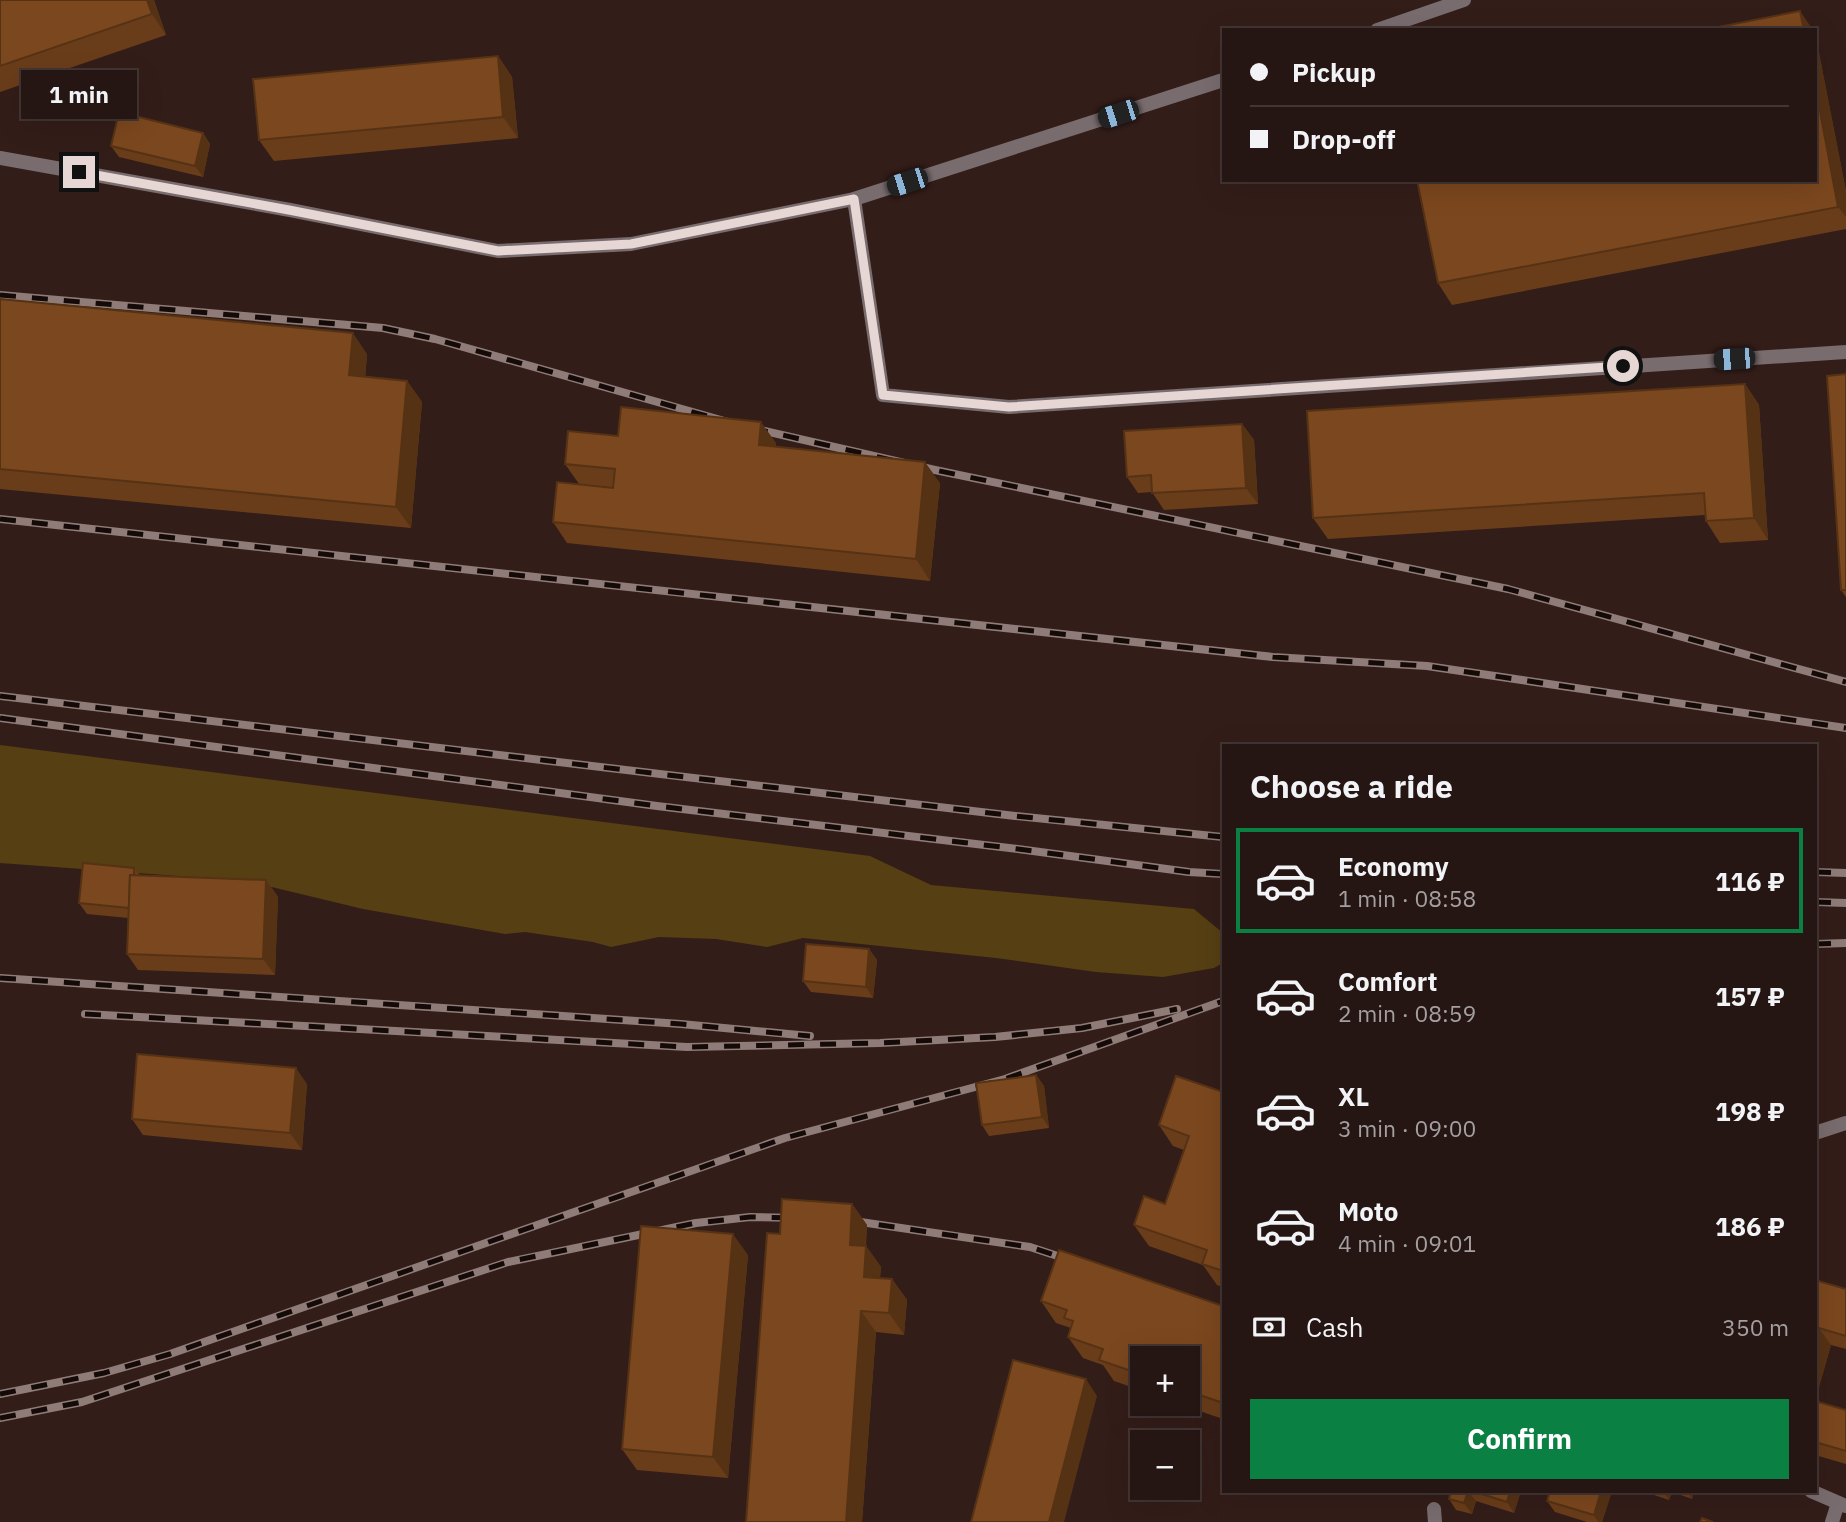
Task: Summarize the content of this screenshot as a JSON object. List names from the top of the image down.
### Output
{
  "page": {
    "banner": ["Pickup", "Drop-off"],
    "bubble": "1 min",
    "heading": "Choose a ride",
    "list": [
      {
        "name": "Economy",
        "note": "1 min · 08:58",
        "value": "116 ₽"
      },
      {
        "name": "Comfort",
        "note": "2 min · 08:59",
        "value": "157 ₽"
      },
      {
        "name": "XL",
        "note": "3 min · 09:00",
        "value": "198 ₽"
      },
      {
        "name": "Moto",
        "note": "4 min · 09:01",
        "value": "186 ₽"
      }
    ],
    "pay": ["Cash", "350 m"],
    "map_buttons": ["+", "−"],
    "buttons": "Confirm"
  }
}
